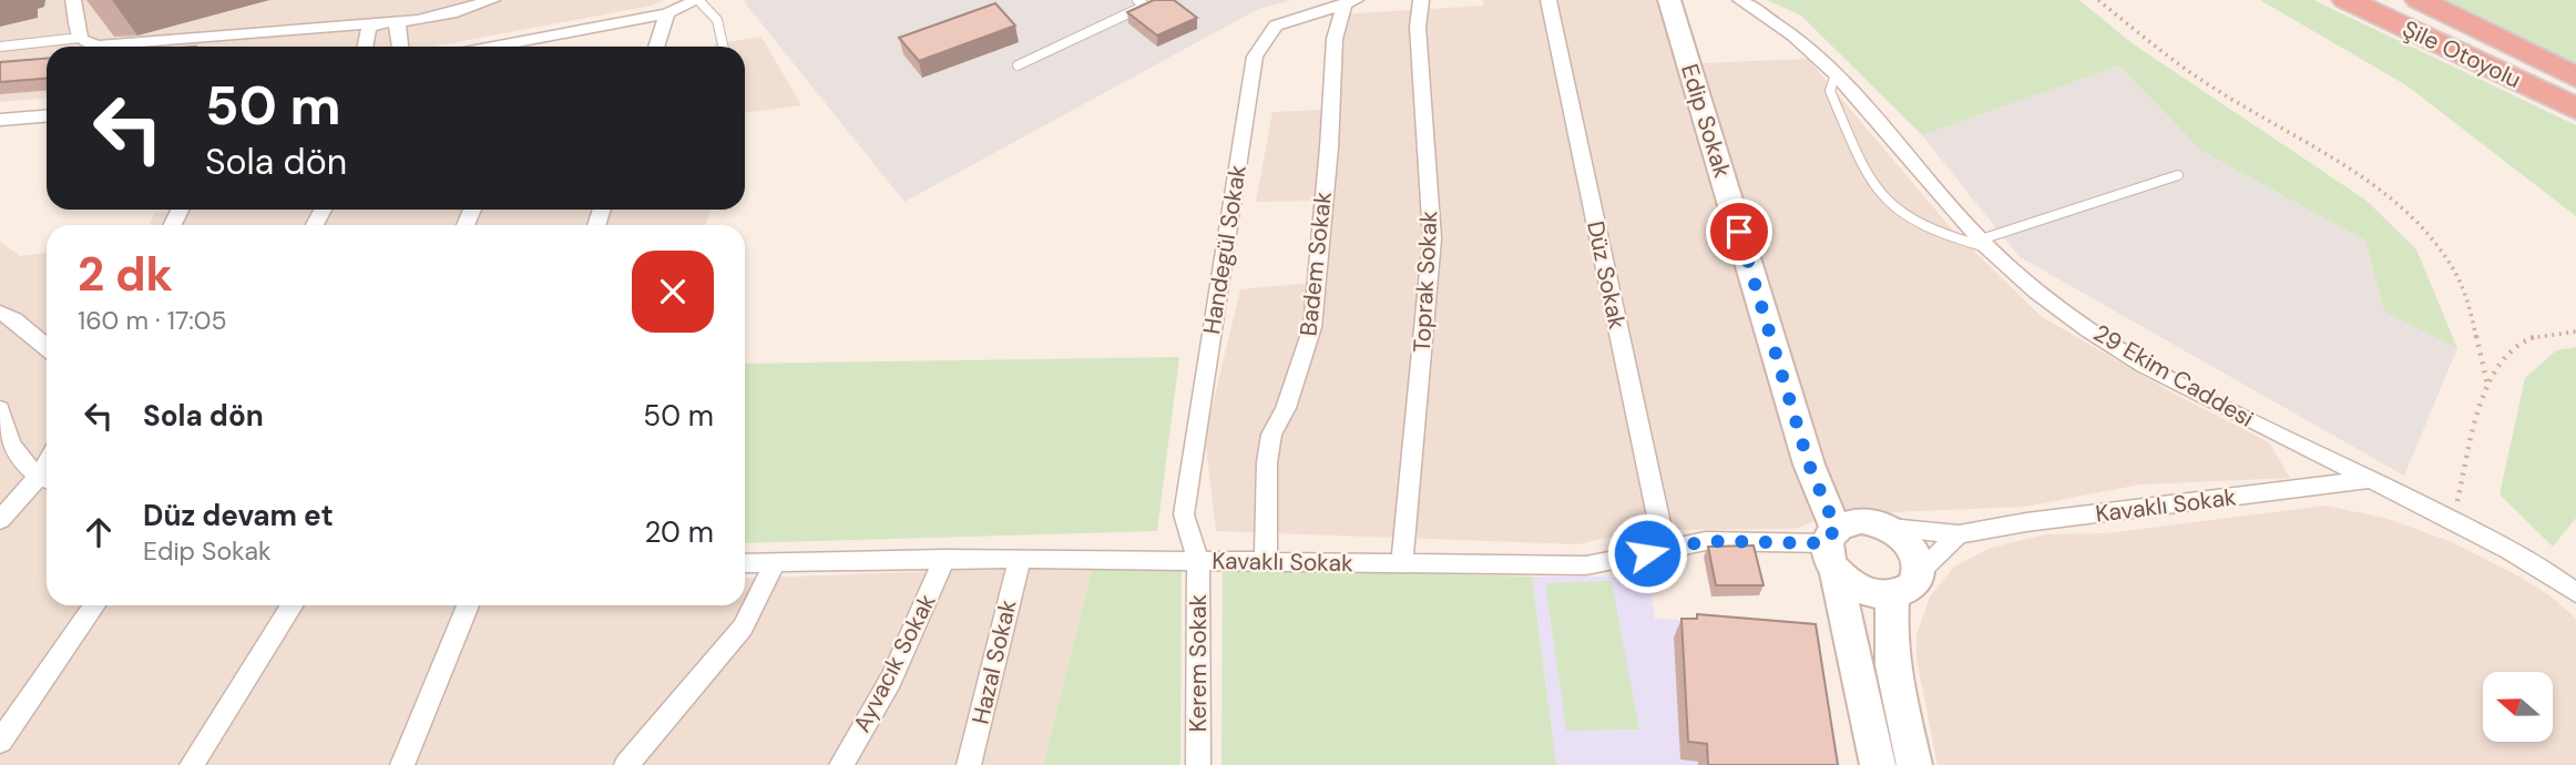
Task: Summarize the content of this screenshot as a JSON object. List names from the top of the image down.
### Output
{
  "streets": {
    "highway": ["Şile Otoyolu"],
    "main road": ["Edip Sokak"],
    "street": [
      "Handegül Sokak",
      "Badem Sokak",
      "Düz Sokak",
      "Toprak Sokak",
      "29 Ekim Caddesi",
      "Kavaklı Sokak",
      "Hazal Sokak",
      "Ayvacık Sokak",
      "Kerem Sokak"
    ]
  },
  "crossings": [
    ["Edip Sokak", "Kavaklı Sokak"],
    ["Handegül Sokak", "Badem Sokak"],
    ["Handegül Sokak", "Kavaklı Sokak"],
    ["Handegül Sokak", "Kerem Sokak"],
    ["Badem Sokak", "Kavaklı Sokak"],
    ["Düz Sokak", "Kavaklı Sokak"],
    ["Toprak Sokak", "Kavaklı Sokak"],
    ["29 Ekim Caddesi", "Kavaklı Sokak"],
    ["Kavaklı Sokak", "Hazal Sokak"],
    ["Kavaklı Sokak", "Ayvacık Sokak"],
    ["Kavaklı Sokak", "Kerem Sokak"]
  ],
  "north": "left",
  "page": {
    "turn": ["50 m", "Sola dön"],
    "heading": ["2 dk", "160 m · 17:05"],
    "list": [
      {
        "name": "Sola dön",
        "value": "50 m"
      },
      {
        "name": "Düz devam et",
        "note": "Edip Sokak",
        "value": "20 m"
      }
    ]
  }
}
